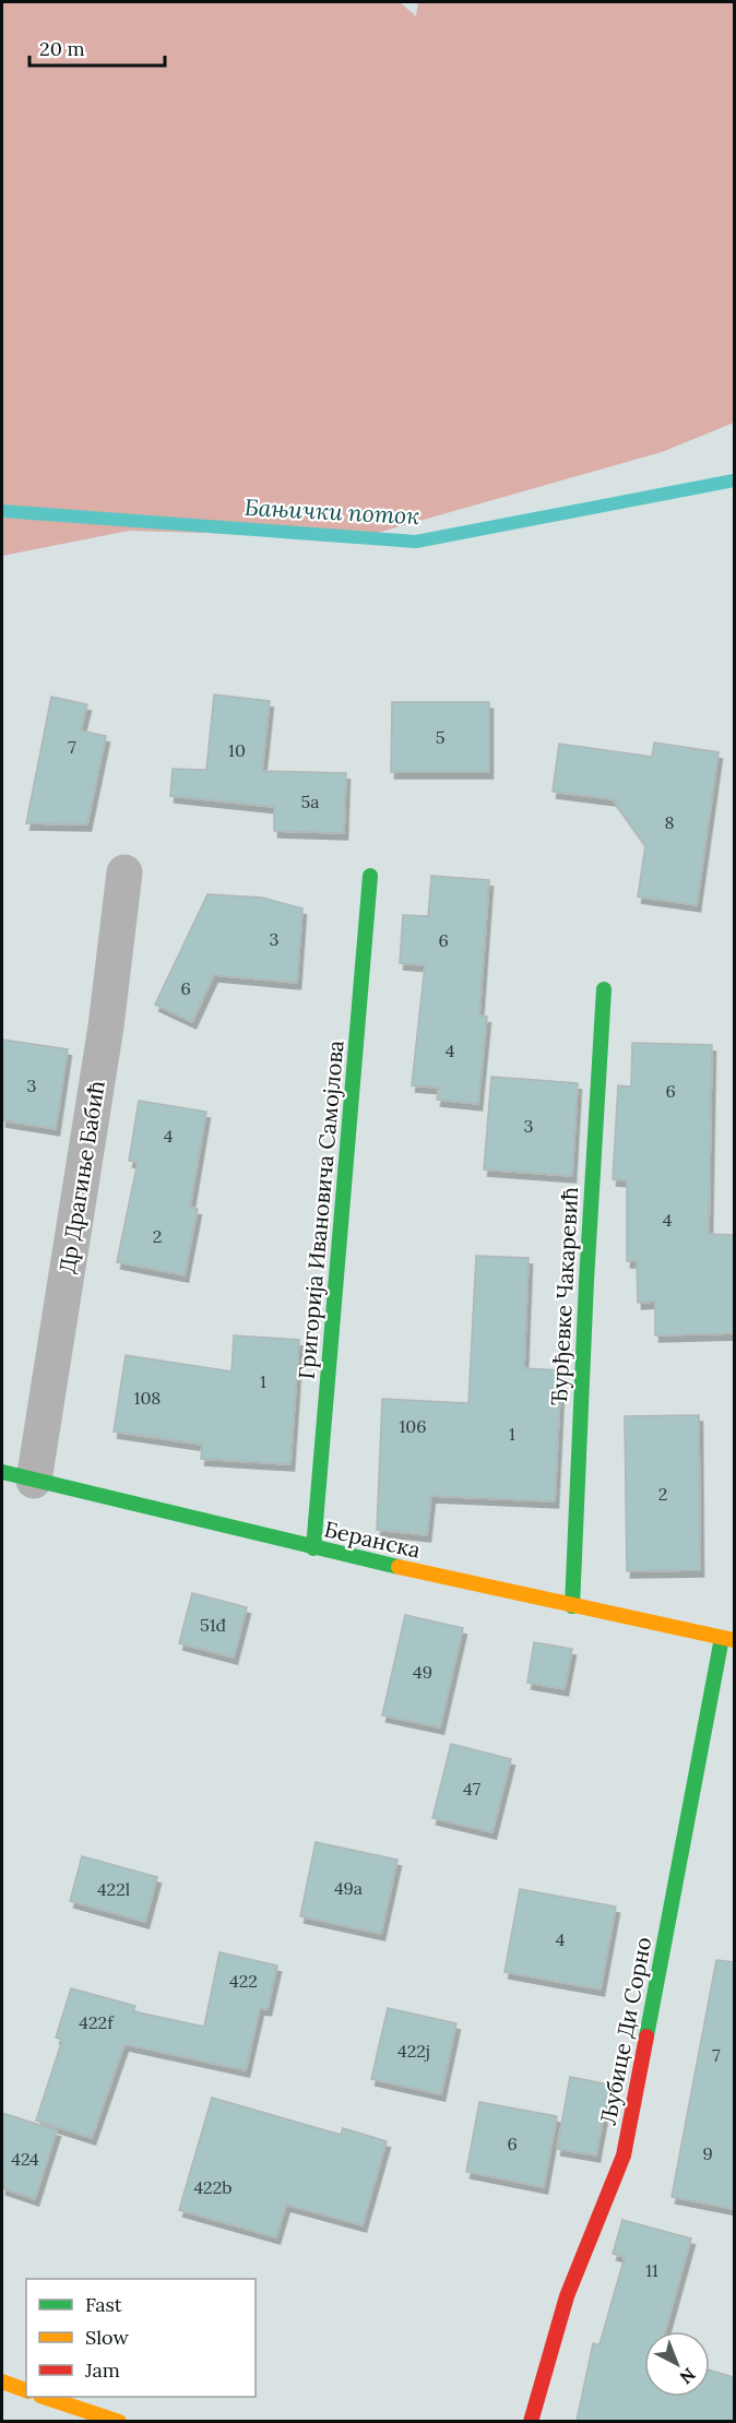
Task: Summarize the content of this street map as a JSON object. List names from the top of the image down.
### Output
{
  "streets": {
    "street": [
      "Др Драгиње Бабић",
      "Григорија Ивановича Самојлова",
      "Ђурђевке Чакаревић",
      "Беранска",
      "Љубице Ди Сорно"
    ]
  },
  "crossings": [
    ["Др Драгиње Бабић", "Беранска"],
    ["Григорија Ивановича Самојлова", "Беранска"],
    ["Ђурђевке Чакаревић", "Беранска"],
    ["Беранска", "Љубице Ди Сорно"]
  ],
  "water": ["Бањички поток"],
  "house_numbers": [
    "5",
    "7",
    "10",
    "5a",
    "8",
    "3",
    "6",
    "6",
    "4",
    "3",
    "6",
    "3",
    "4",
    "4",
    "2",
    "1",
    "108",
    "106",
    "1",
    "2",
    "51đ",
    "49",
    "47",
    "49a",
    "422l",
    "4",
    "422",
    "422f",
    "422j",
    "7",
    "6",
    "9",
    "424",
    "422b",
    "11"
  ],
  "legend": ["Fast", "Slow", "Jam"],
  "scale_bar": "20 m",
  "north": "bottom right"
}
